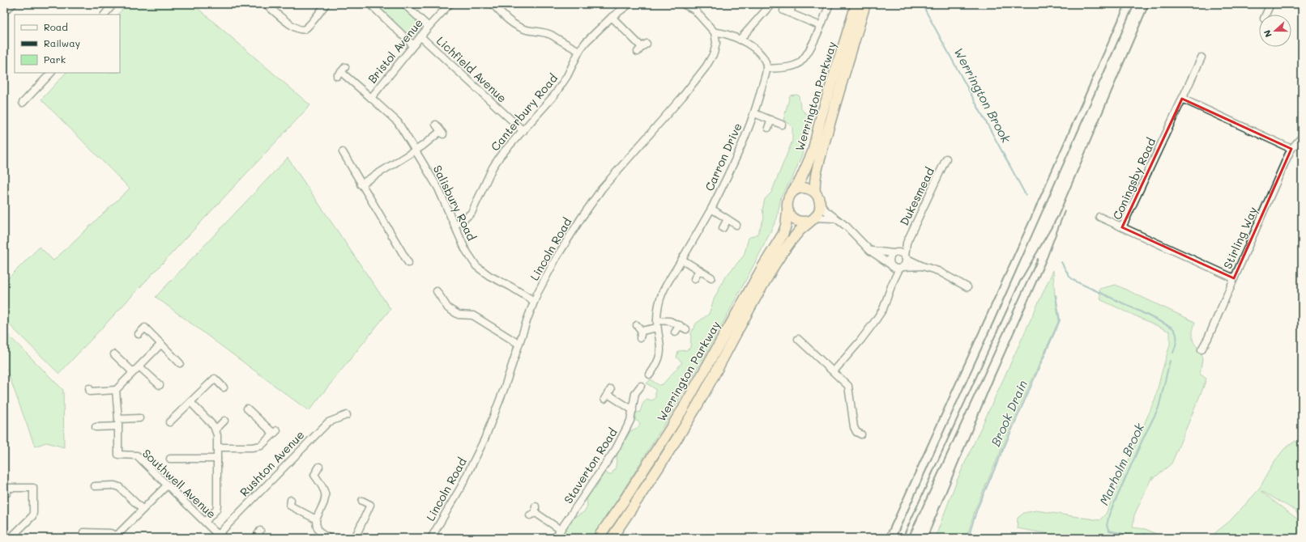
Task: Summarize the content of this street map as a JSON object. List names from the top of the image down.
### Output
{
  "streets": {
    "highway": ["Werrington Parkway"],
    "street": [
      "Bristol Avenue",
      "Lichfield Avenue",
      "Canterbury Road",
      "Carron Drive",
      "Coningsby Road",
      "Dukesmead",
      "Salisbury Road",
      "Stirling Way",
      "Lincoln Road",
      "Rushton Avenue",
      "Staverton Road",
      "Southwell Avenue"
    ]
  },
  "crossings": [
    ["Bristol Avenue", "Lichfield Avenue"],
    ["Bristol Avenue", "Salisbury Road"],
    ["Lichfield Avenue", "Canterbury Road"],
    ["Canterbury Road", "Salisbury Road"],
    ["Coningsby Road", "Stirling Way"],
    ["Salisbury Road", "Lincoln Road"],
    ["Rushton Avenue", "Southwell Avenue"]
  ],
  "water": ["Werrington Brook", "Brook Drain", "Marholm Brook"],
  "legend": ["Road", "Railway", "Park"],
  "north": "left"
}
